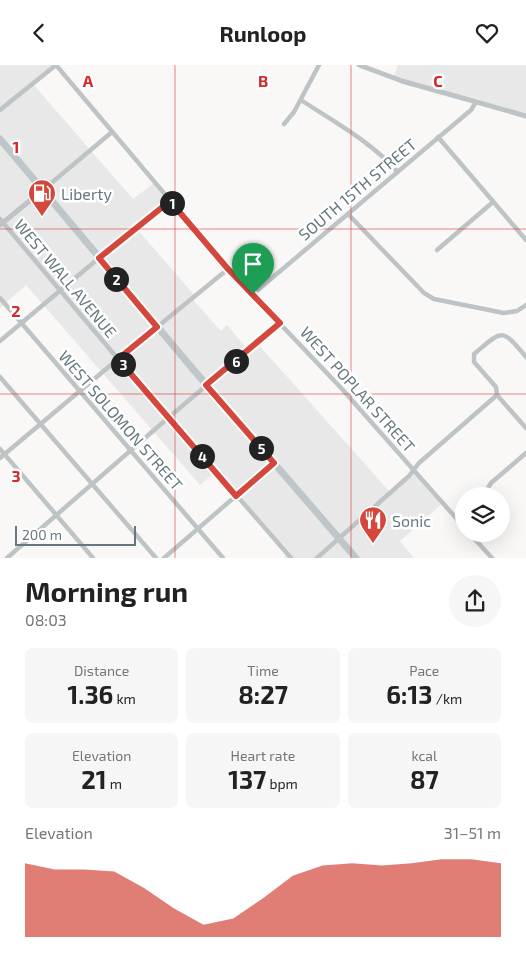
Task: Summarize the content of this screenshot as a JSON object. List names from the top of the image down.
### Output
{
  "streets": {
    "street": [
      "SOUTH 15TH STREET",
      "WEST WALL AVENUE",
      "WEST POPLAR STREET",
      "WEST SOLOMON STREET"
    ]
  },
  "crossings": [
    ["SOUTH 15TH STREET", "WEST POPLAR STREET"]
  ],
  "places": {
    "fuel station": ["Liberty"],
    "restaurant": ["Sonic"]
  },
  "scale_bar": "200 m",
  "page": {
    "header": "Runloop",
    "pins": [
      "1",
      "2",
      "6",
      "3",
      "5",
      "4"
    ],
    "scale": "200 m",
    "heading": ["Morning run", "08:03"],
    "stats": [
      ["Distance", "1.36 km"],
      ["Time", "8:27"],
      ["Pace", "6:13 /km"],
      ["Elevation", "21 m"],
      ["Heart rate", "137 bpm"],
      ["kcal", "87"]
    ],
    "chart": ["Elevation", "31–51 m"]
  },
  "grid": {
    "columns": ["A", "B", "C"],
    "rows": ["1", "2", "3"]
  }
}
